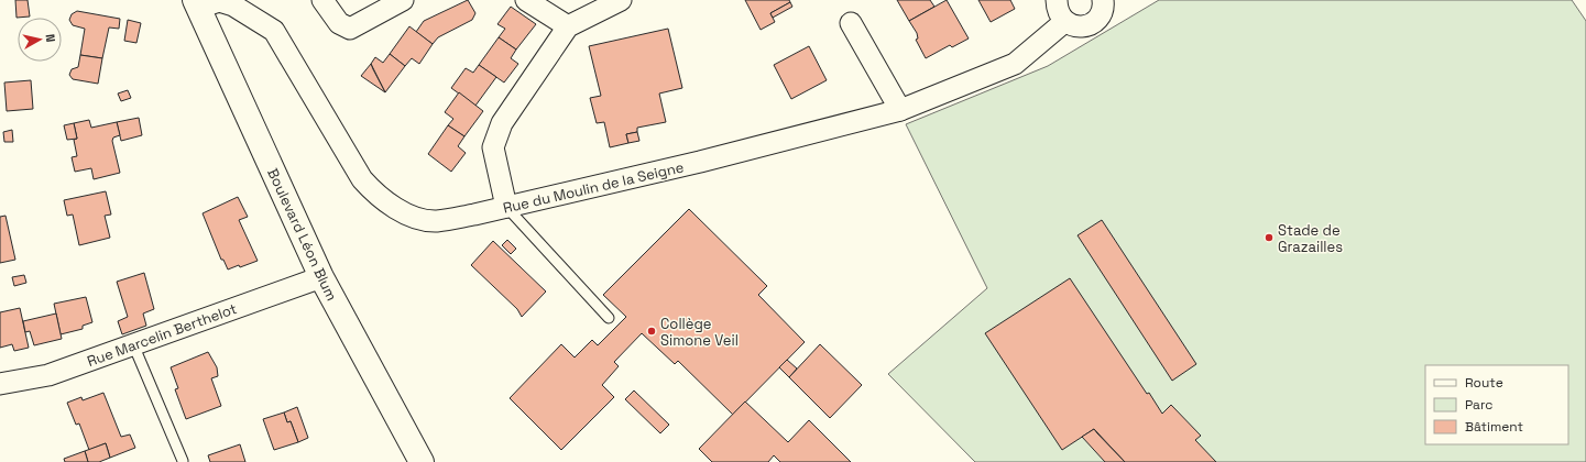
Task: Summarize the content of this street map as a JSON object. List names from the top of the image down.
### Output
{
  "streets": {
    "street": ["Rue du Moulin de la Seigne", "Boulevard Léon Blum", "Rue Marcelin Berthelot"]
  },
  "crossings": [
    ["Rue du Moulin de la Seigne", "Boulevard Léon Blum"],
    ["Boulevard Léon Blum", "Rue Marcelin Berthelot"]
  ],
  "places": ["Stade de Grazailles", "Collège Simone Veil"],
  "legend": ["Route", "Parc", "Bâtiment"],
  "north": "right"
}
